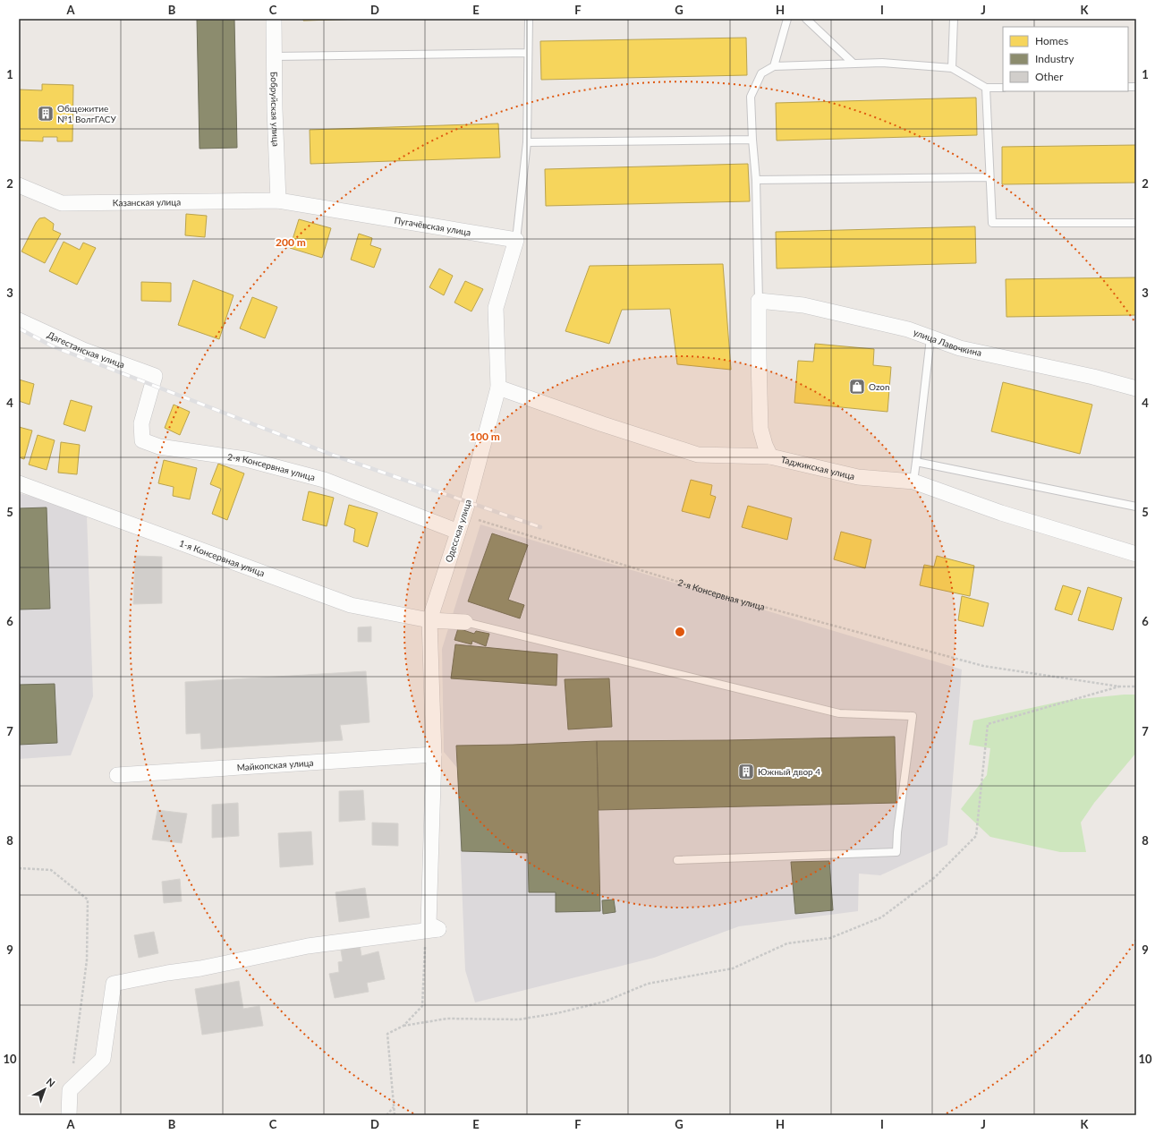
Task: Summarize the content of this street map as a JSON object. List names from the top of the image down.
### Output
{
  "streets": {
    "street": [
      "Бобруйская улица",
      "Казанская улица",
      "Пугачёвская улица",
      "улица Лавочкина",
      "Дагестанская улица",
      "2-я Консервная улица",
      "Таджикская улица",
      "Одесская улица",
      "1-я Консервная улица",
      "Майкопская улица"
    ]
  },
  "crossings": [
    ["Бобруйская улица", "Казанская улица"],
    ["Бобруйская улица", "Пугачёвская улица"],
    ["Казанская улица", "Пугачёвская улица"],
    ["Пугачёвская улица", "Одесская улица"],
    ["Дагестанская улица", "2-я Консервная улица"],
    ["2-я Консервная улица", "Одесская улица"],
    ["Таджикская улица", "Одесская улица"],
    ["Одесская улица", "1-я Консервная улица"],
    ["Одесская улица", "Майкопская улица"]
  ],
  "places": {
    "building": ["Общежитие №1 ВолгГАСУ", "Южный двор 4"],
    "shop": ["Ozon"]
  },
  "legend": ["Homes", "Industry", "Other"],
  "north": "top right",
  "grid": {
    "columns": [
      "A",
      "B",
      "C",
      "D",
      "E",
      "F",
      "G",
      "H",
      "I",
      "J",
      "K"
    ],
    "rows": [
      "1",
      "2",
      "3",
      "4",
      "5",
      "6",
      "7",
      "8",
      "9",
      "10"
    ]
  },
  "rings": ["200 m", "100 m"]
}
